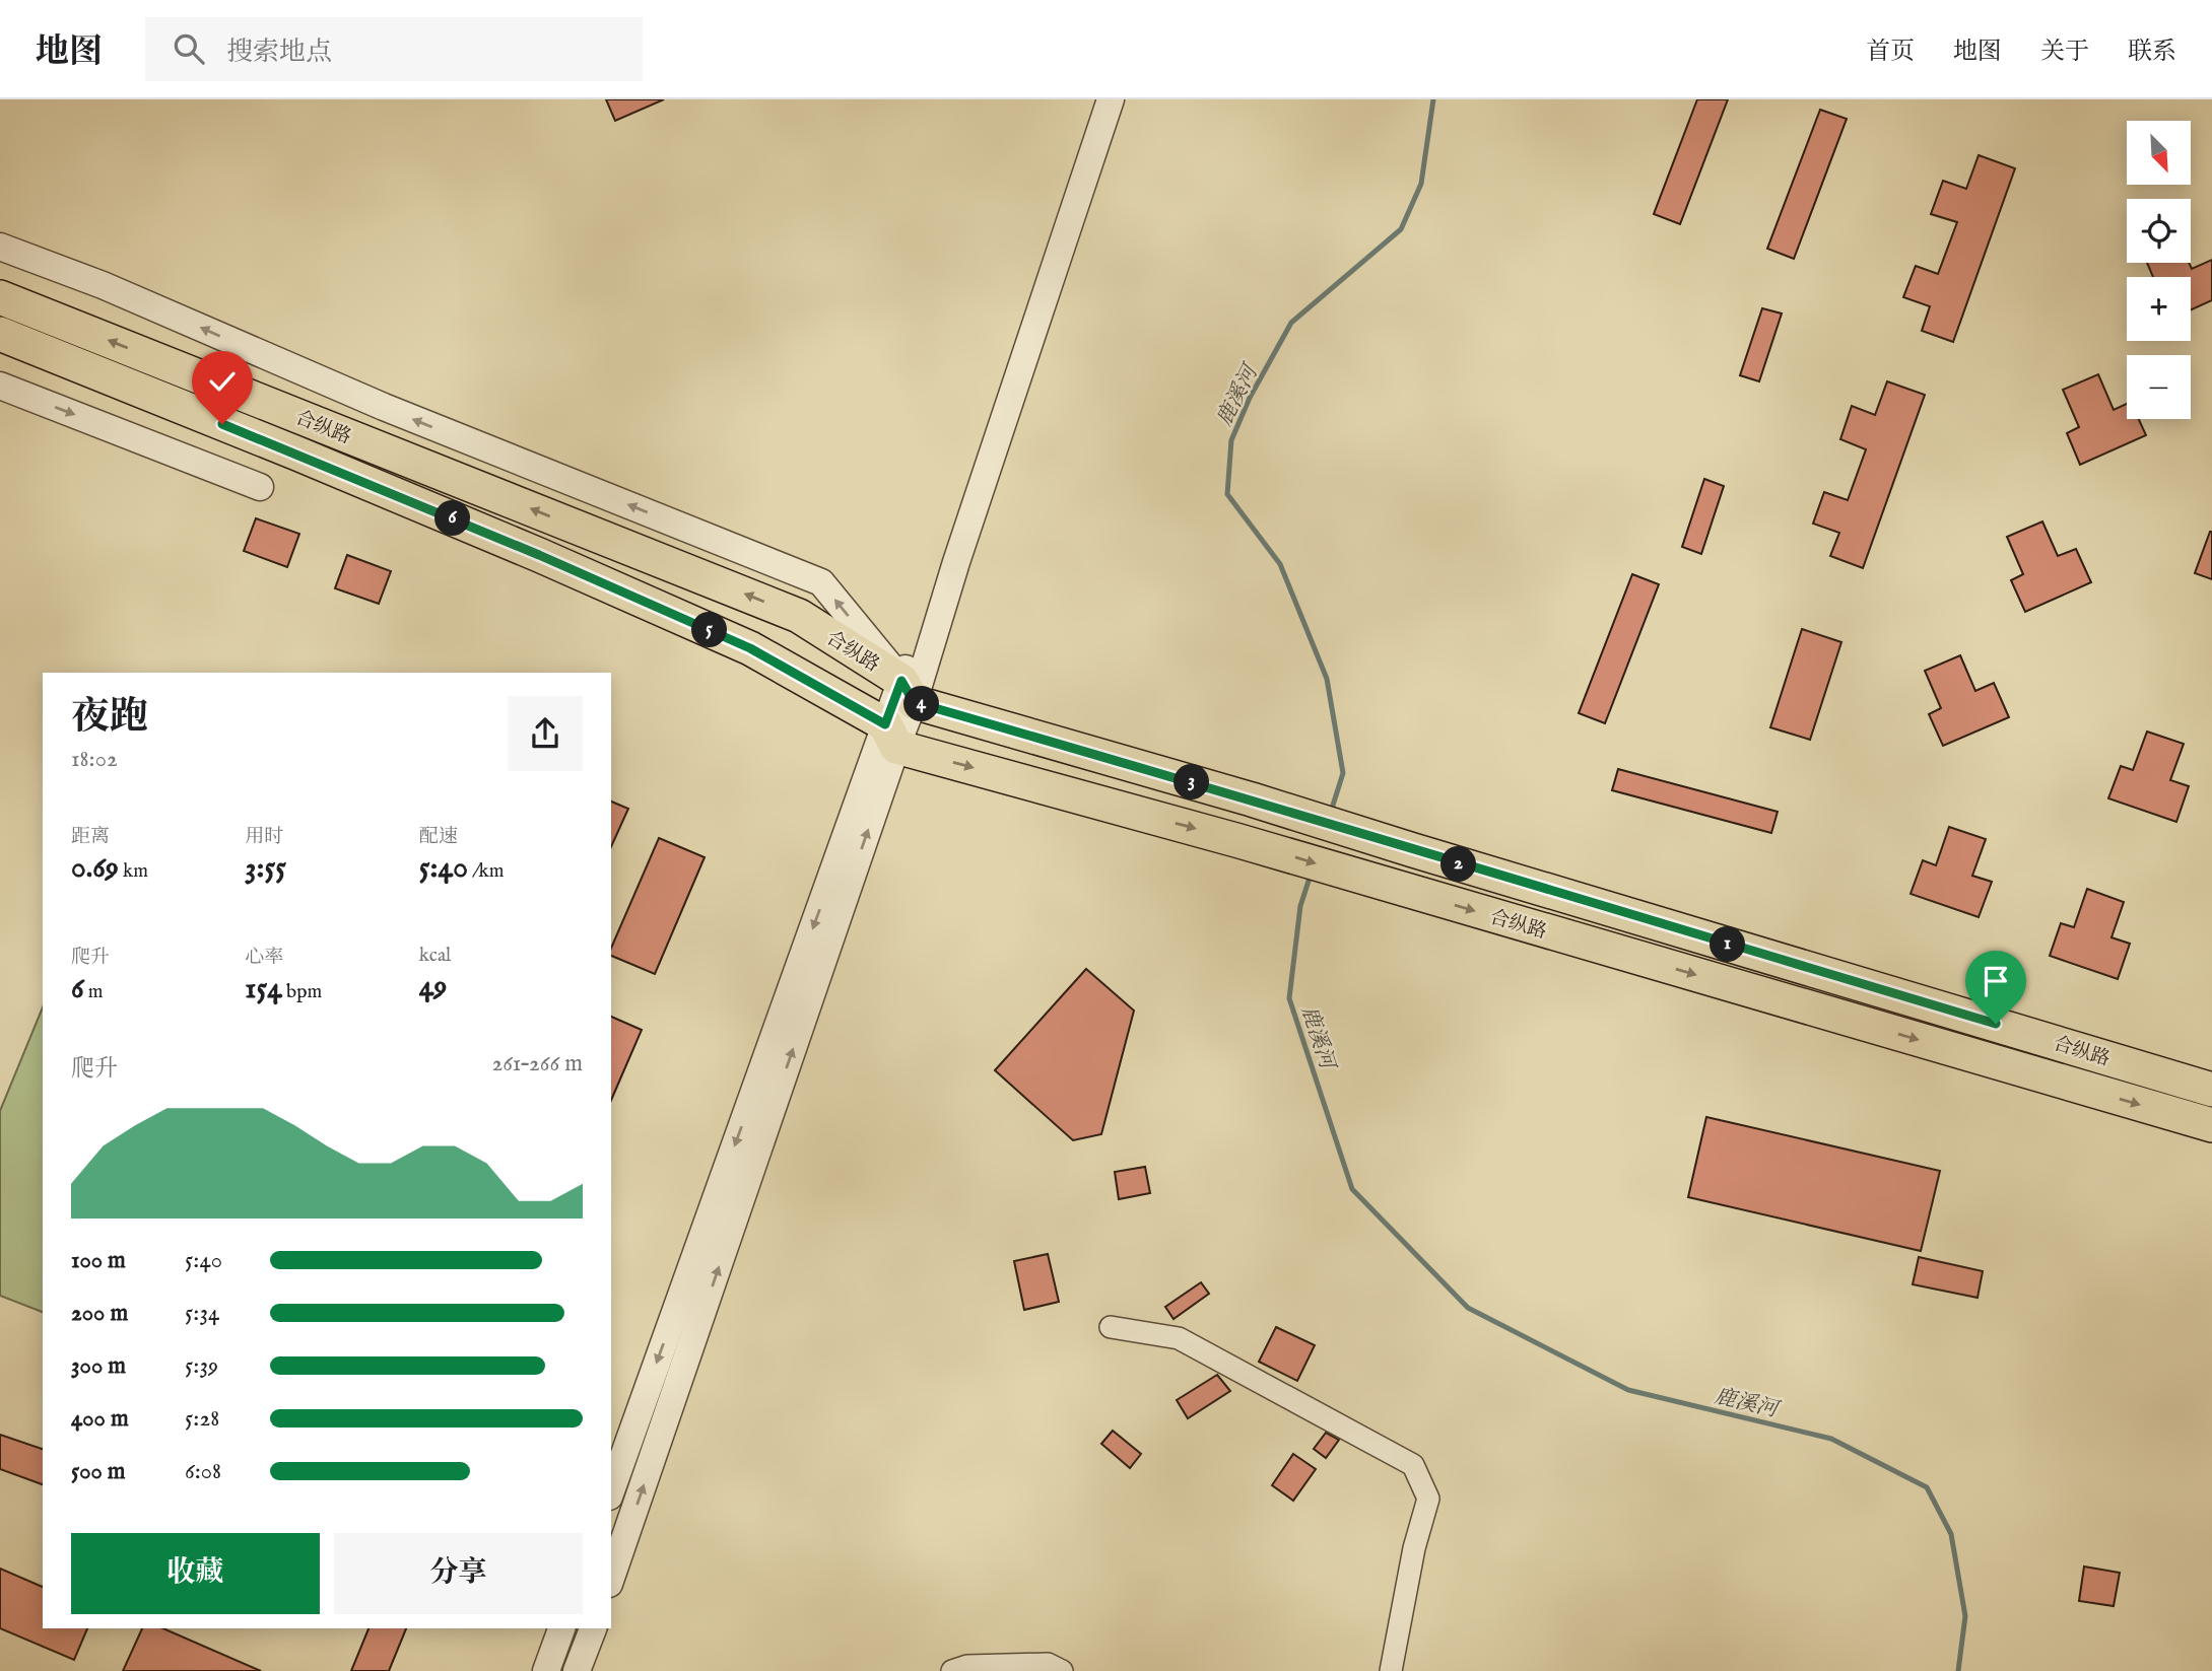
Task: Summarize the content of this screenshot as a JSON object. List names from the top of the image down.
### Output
{
  "streets": {
    "main road": ["合纵路"]
  },
  "water": ["鹿溪河"],
  "north": "bottom right",
  "page": {
    "header": "地图",
    "search": "搜索地点",
    "nav": [
      "首页",
      "地图",
      "关于",
      "联系"
    ],
    "map_buttons": ["+", "−"],
    "pins": [
      "6",
      "5",
      "4",
      "3",
      "2",
      "1"
    ],
    "heading": ["夜跑", "18:02"],
    "stats": [
      ["距离", "0.69 km"],
      ["用时", "3:55"],
      ["配速", "5:40 /km"],
      ["爬升", "6 m"],
      ["心率", "154 bpm"],
      ["kcal", "49"]
    ],
    "chart": ["爬升", "261–266 m"],
    "list": [
      {
        "name": "100 m",
        "note": "5:40"
      },
      {
        "name": "200 m",
        "note": "5:34"
      },
      {
        "name": "300 m",
        "note": "5:39"
      },
      {
        "name": "400 m",
        "note": "5:28"
      },
      {
        "name": "500 m",
        "note": "6:08"
      }
    ],
    "buttons": ["收藏", "分享"]
  }
}
